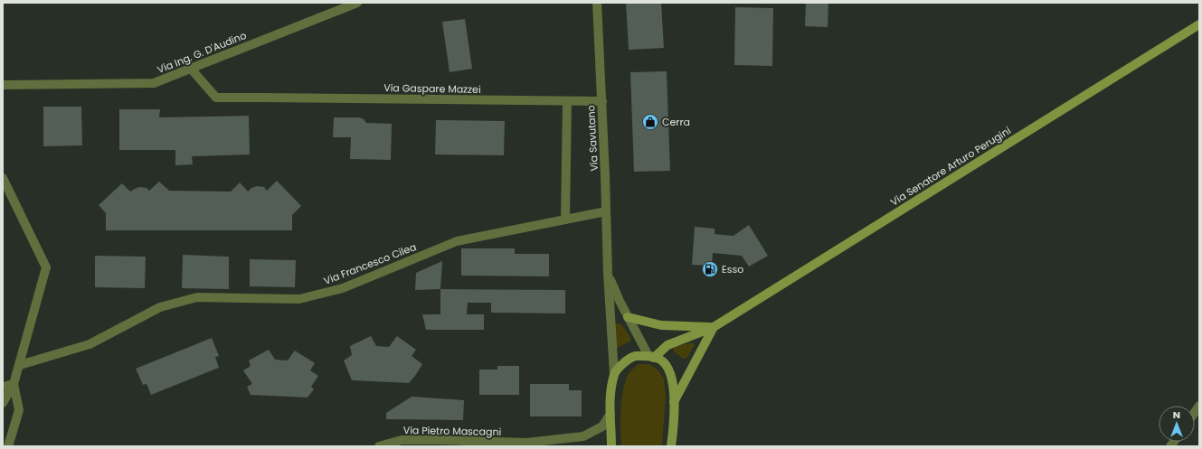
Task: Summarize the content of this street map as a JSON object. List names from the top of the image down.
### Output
{
  "streets": {
    "street": [
      "Via Ing. G. D'Audino",
      "Via Gaspare Mazzei",
      "Via Savutano",
      "Via Senatore Arturo Perugini",
      "Via Francesco Cilea",
      "Via Pietro Mascagni"
    ]
  },
  "crossings": [
    ["Via Ing. G. D'Audino", "Via Gaspare Mazzei"],
    ["Via Gaspare Mazzei", "Via Savutano"],
    ["Via Savutano", "Via Francesco Cilea"]
  ],
  "places": {
    "shop": ["Cerra"],
    "fuel station": ["Esso"]
  },
  "north": "top"
}
